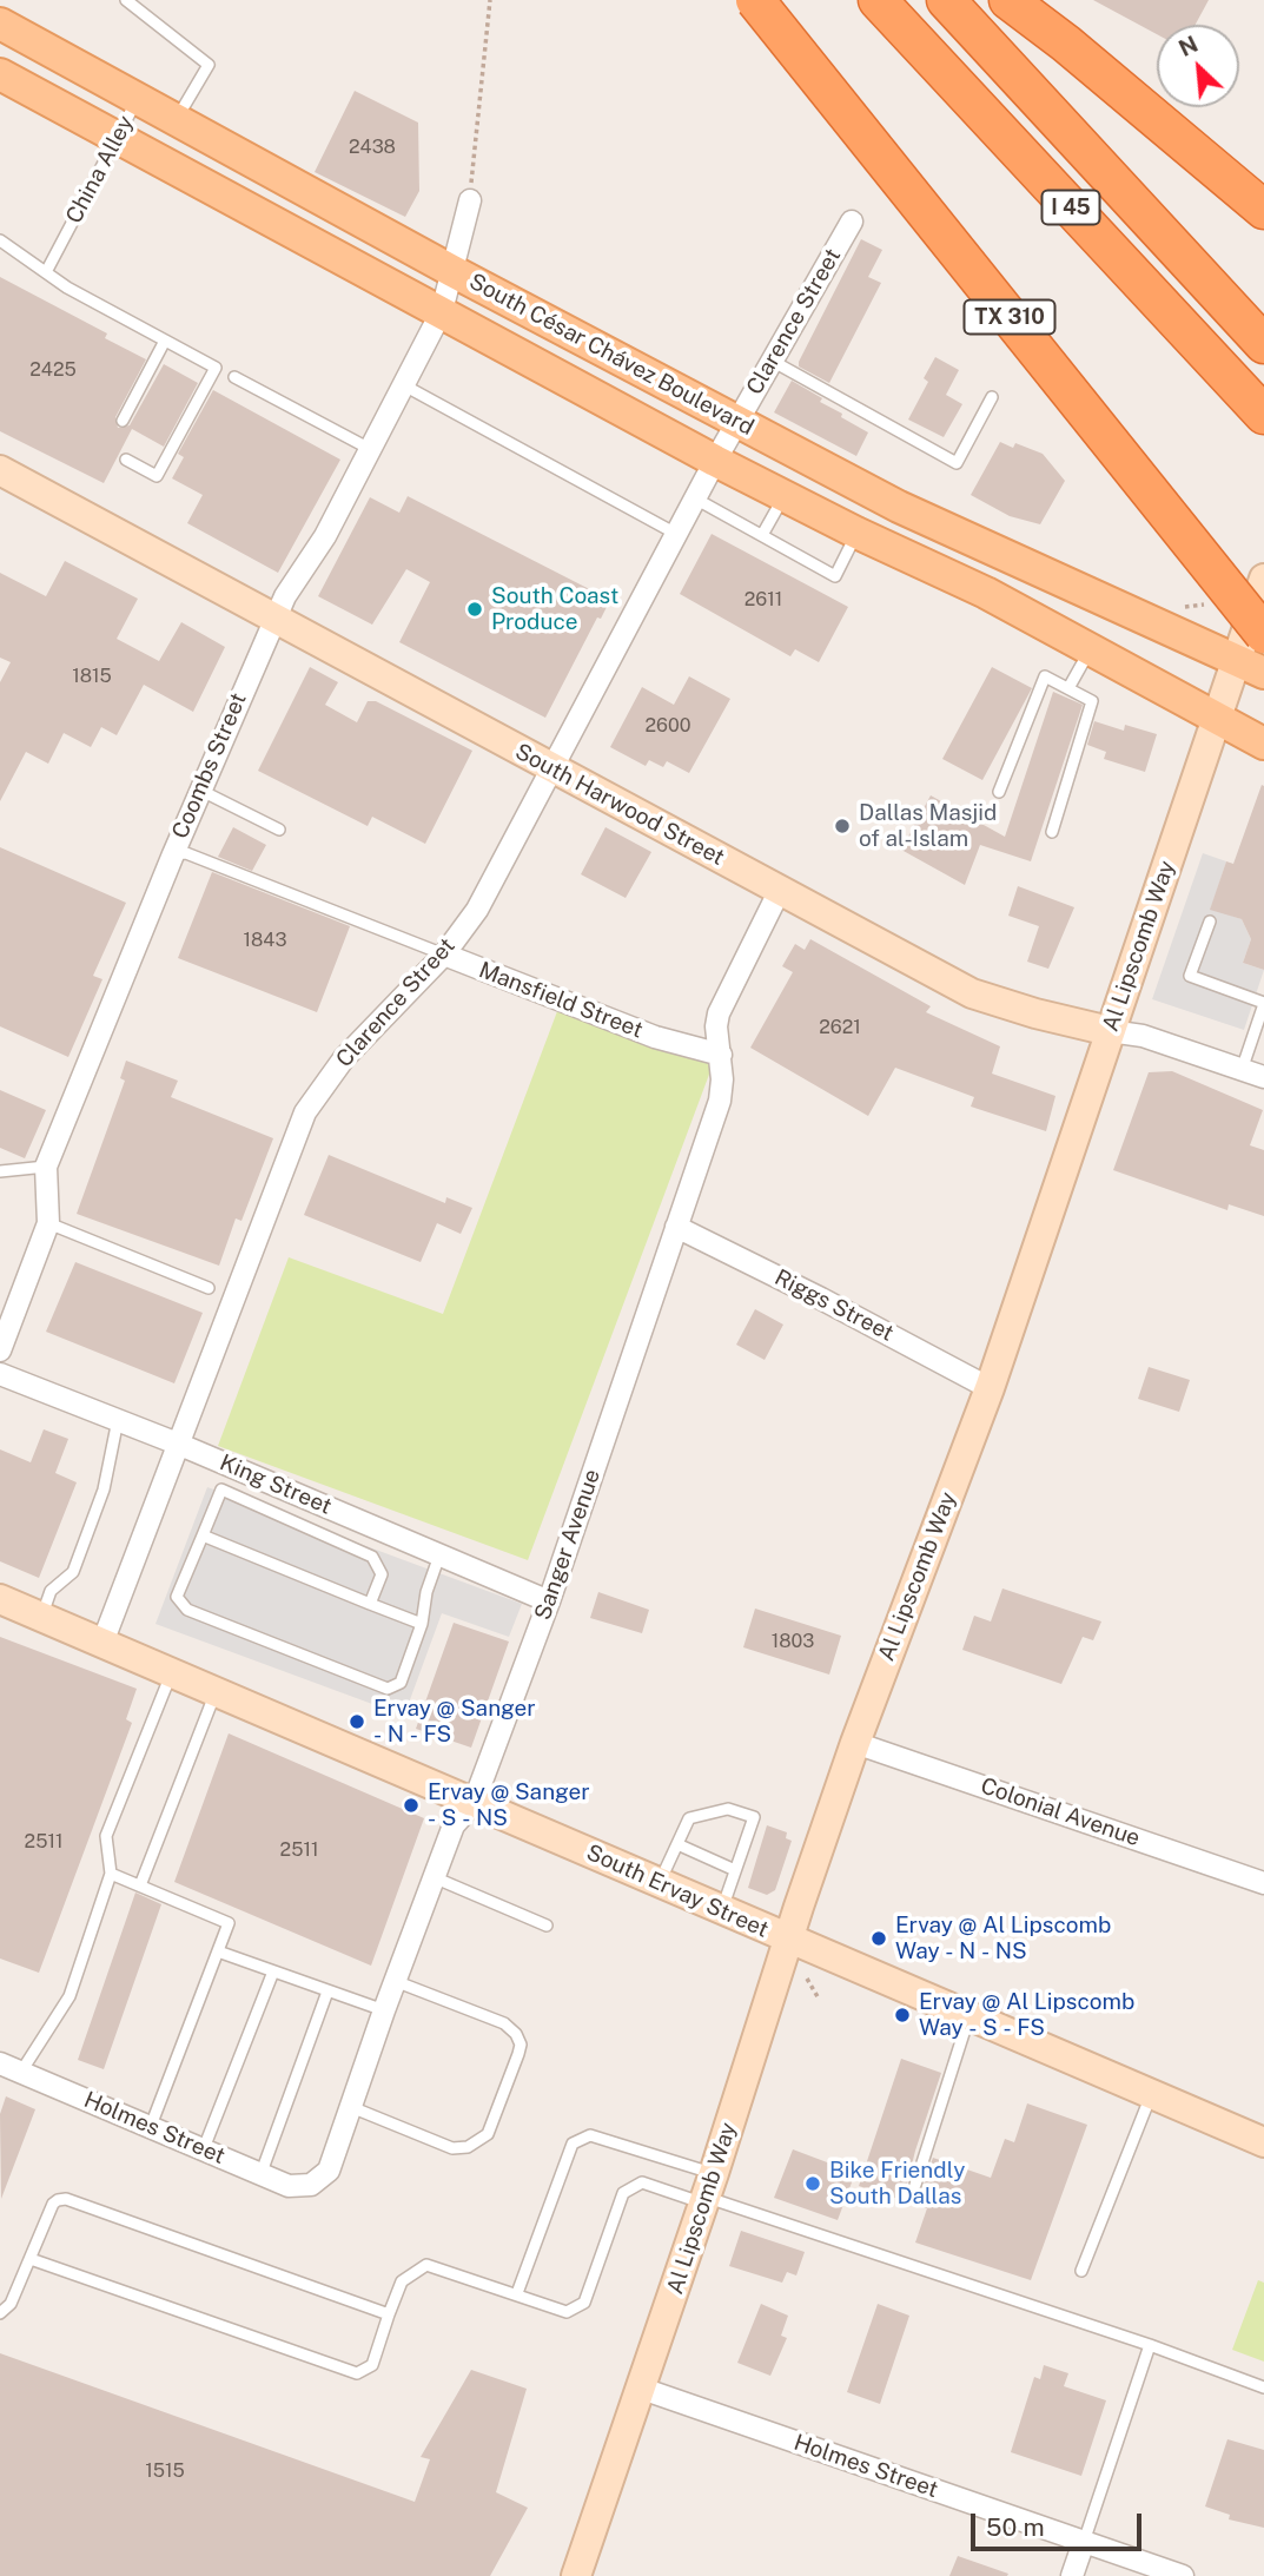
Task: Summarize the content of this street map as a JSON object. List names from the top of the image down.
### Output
{
  "streets": {
    "highway": ["I 45", "TX 310"],
    "main road": ["South César Chávez Boulevard"],
    "street": [
      "Clarence Street",
      "Coombs Street",
      "South Harwood Street",
      "Al Lipscomb Way",
      "Mansfield Street",
      "Riggs Street",
      "King Street",
      "Sanger Avenue",
      "Colonial Avenue",
      "South Ervay Street",
      "Holmes Street"
    ],
    "lane": ["China Alley"]
  },
  "crossings": [
    ["China Alley", "South César Chávez Boulevard"],
    ["Clarence Street", "South César Chávez Boulevard"],
    ["Clarence Street", "South Harwood Street"],
    ["Clarence Street", "Mansfield Street"],
    ["Clarence Street", "King Street"],
    ["Clarence Street", "South Ervay Street"],
    ["South César Chávez Boulevard", "Coombs Street"],
    ["South César Chávez Boulevard", "Al Lipscomb Way"],
    ["Coombs Street", "South Harwood Street"],
    ["Coombs Street", "Mansfield Street"],
    ["South Harwood Street", "Al Lipscomb Way"],
    ["South Harwood Street", "Sanger Avenue"],
    ["Al Lipscomb Way", "Riggs Street"],
    ["Al Lipscomb Way", "Colonial Avenue"],
    ["Al Lipscomb Way", "South Ervay Street"],
    ["Al Lipscomb Way", "Holmes Street"],
    ["Mansfield Street", "Sanger Avenue"],
    ["Riggs Street", "Sanger Avenue"],
    ["King Street", "Sanger Avenue"],
    ["Sanger Avenue", "South Ervay Street"],
    ["Sanger Avenue", "Holmes Street"]
  ],
  "places": [
    "South Coast Produce",
    "Dallas Masjid of al-Islam",
    "Ervay @ Sanger - N - FS",
    "Ervay @ Sanger - S - NS",
    "Ervay @ Al Lipscomb Way - N - NS",
    "Ervay @ Al Lipscomb Way - S - FS",
    "Bike Friendly South Dallas"
  ],
  "house_numbers": [
    "2438",
    "2425",
    "2611",
    "1815",
    "2600",
    "1843",
    "2621",
    "1803",
    "2511",
    "2511",
    "1515"
  ],
  "scale_bar": "50 m",
  "north": "top left"
}
